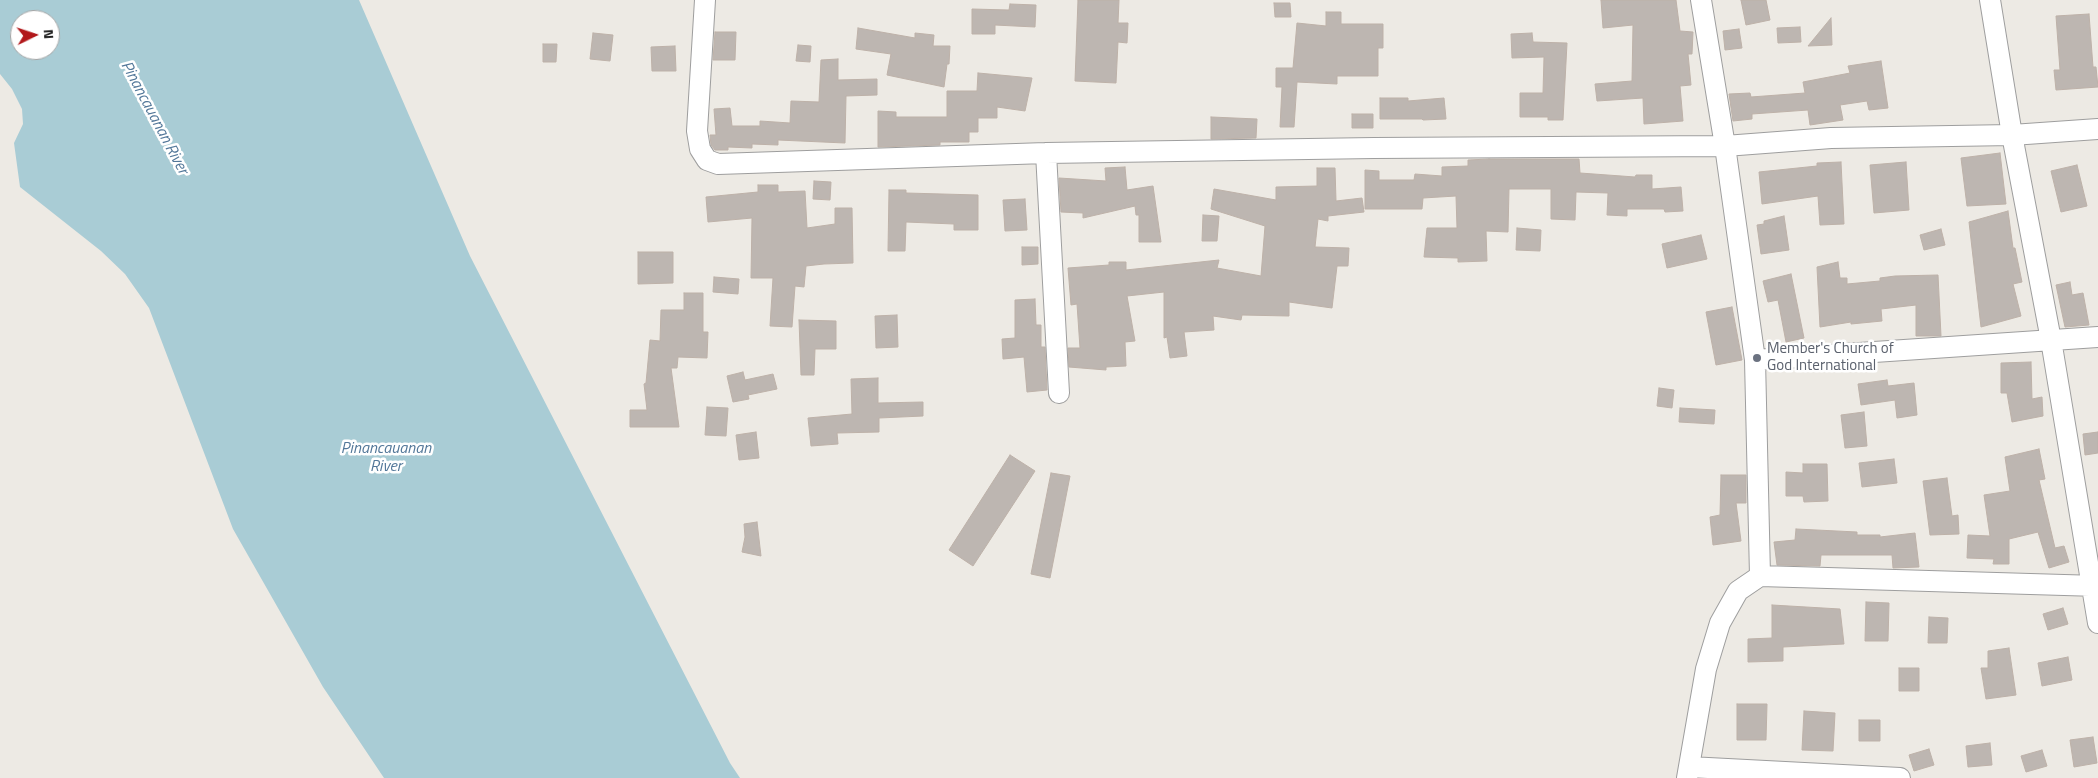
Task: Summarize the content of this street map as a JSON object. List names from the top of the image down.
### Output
{
  "water": ["Pinancauanan River"],
  "places": ["Member's Church of God International"],
  "north": "right"
}
